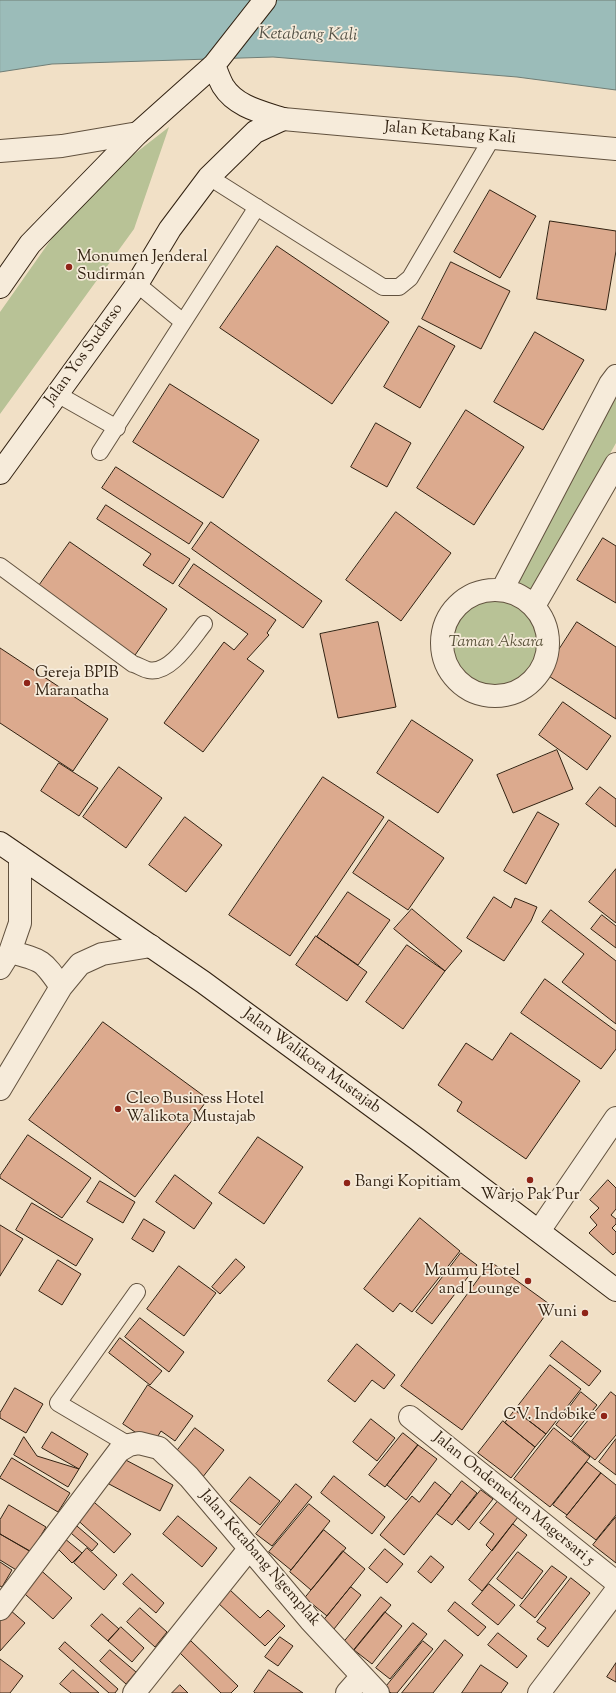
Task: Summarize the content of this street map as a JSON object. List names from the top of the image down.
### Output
{
  "streets": {
    "street": [
      "Jalan Ketabang Kali",
      "Jalan Yos Sudarso",
      "Jalan Walikota Mustajab",
      "Jalan Ondemehen Magersari 5",
      "Jalan Ketabang Ngemplak"
    ]
  },
  "crossings": [
    ["Jalan Ketabang Kali", "Jalan Yos Sudarso"]
  ],
  "water": ["Ketabang Kali"],
  "parks": ["Taman Aksara"],
  "places": [
    "Monumen Jenderal Sudirman",
    "Gereja BPIB Maranatha",
    "Cleo Business Hotel Walikota Mustajab",
    "Warjo Pak Pur",
    "Bangi Kopitiam",
    "Maumu Hotel and Lounge",
    "Wuni",
    "CV. Indobike"
  ]
}
